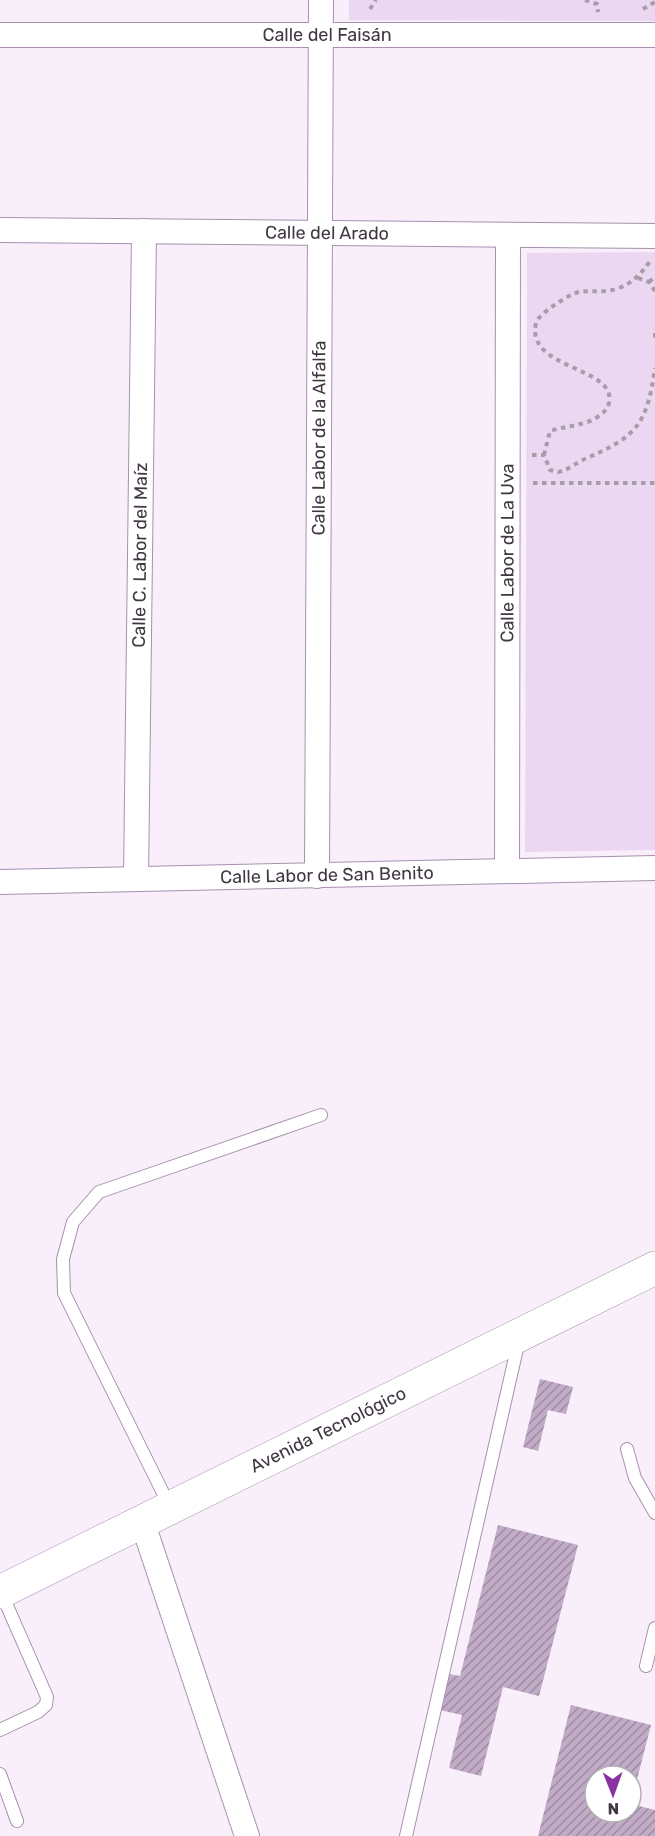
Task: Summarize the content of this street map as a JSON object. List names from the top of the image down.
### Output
{
  "streets": {
    "main road": ["Avenida Tecnológico"],
    "street": [
      "Calle del Faisán",
      "Calle del Arado",
      "Calle Labor de la Alfalfa",
      "Calle Labor de La Uva",
      "Calle C. Labor del Maíz",
      "Calle Labor de San Benito"
    ]
  },
  "crossings": [
    ["Calle del Faisán", "Calle Labor de la Alfalfa"],
    ["Calle del Arado", "Calle Labor de la Alfalfa"],
    ["Calle del Arado", "Calle Labor de La Uva"],
    ["Calle del Arado", "Calle C. Labor del Maíz"],
    ["Calle Labor de la Alfalfa", "Calle Labor de San Benito"],
    ["Calle Labor de La Uva", "Calle Labor de San Benito"],
    ["Calle C. Labor del Maíz", "Calle Labor de San Benito"]
  ],
  "north": "bottom"
}
